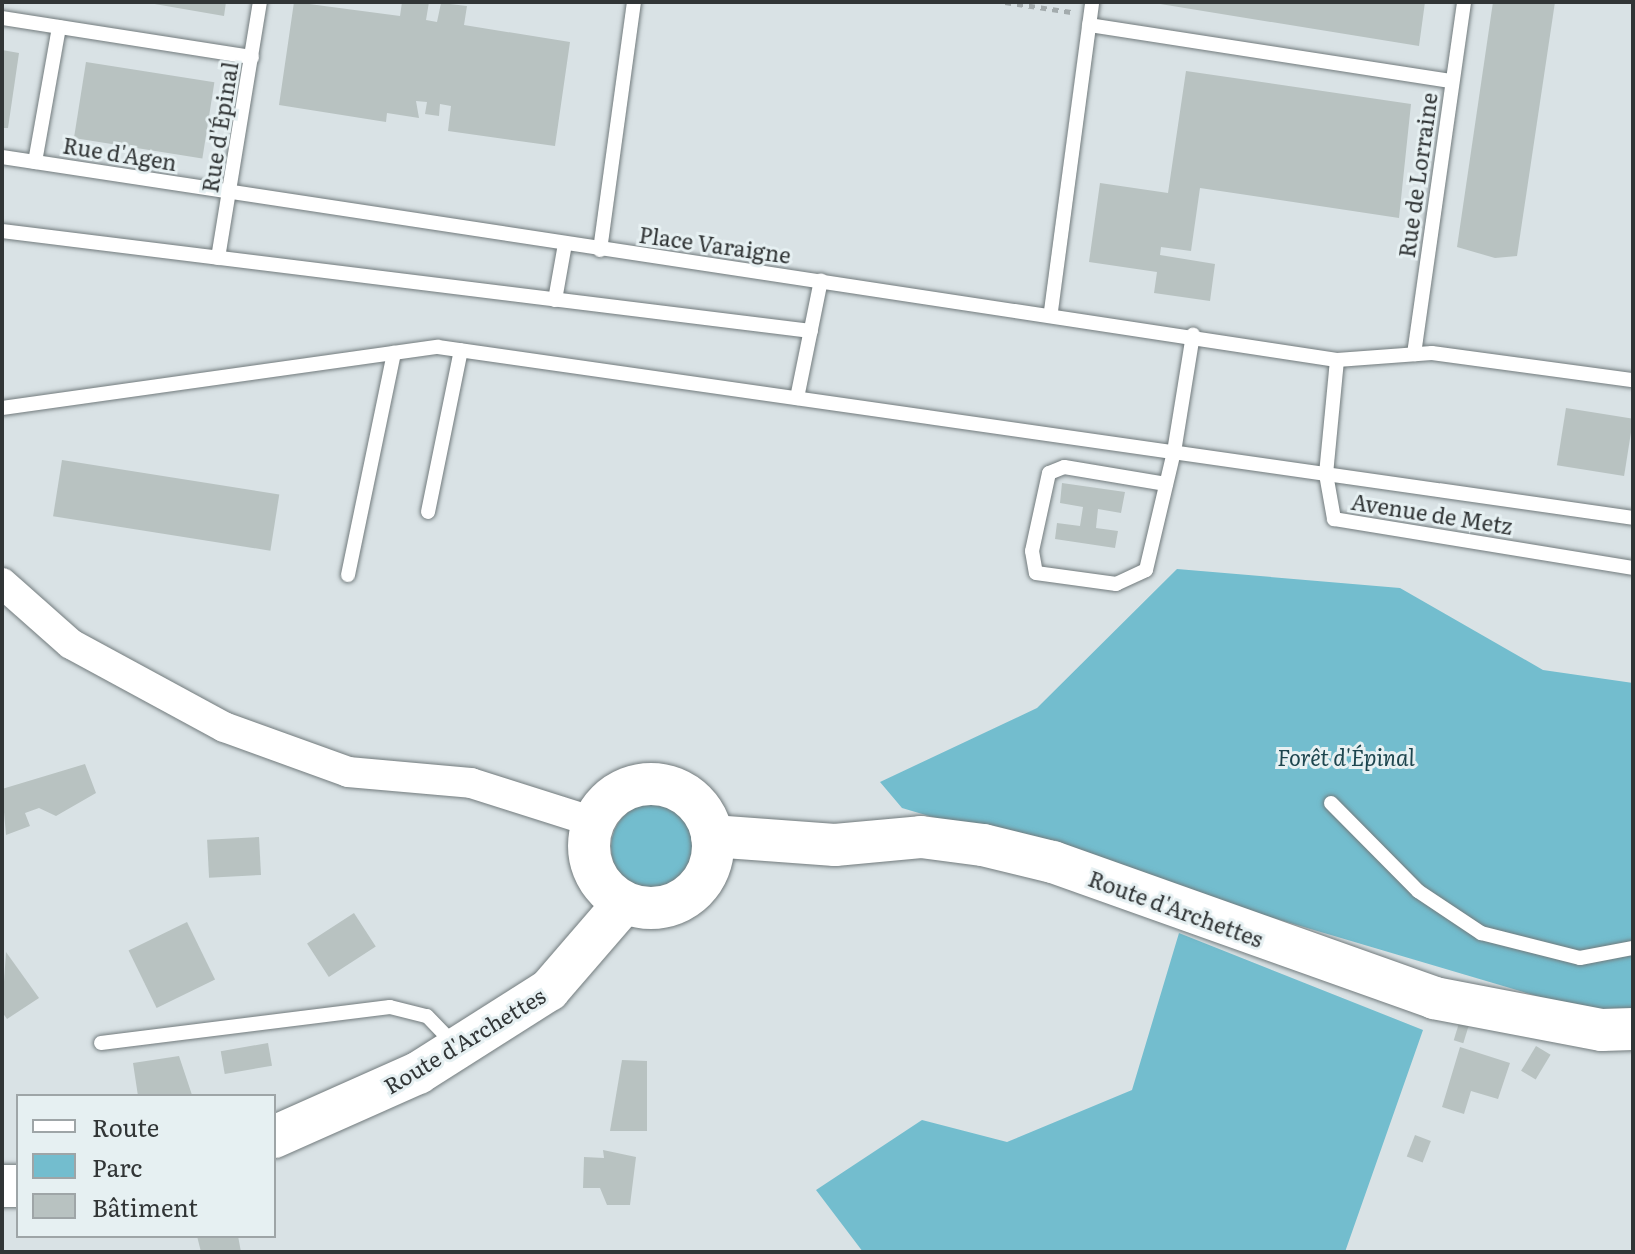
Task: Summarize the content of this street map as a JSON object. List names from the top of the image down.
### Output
{
  "streets": {
    "street": ["Route d'Archettes"],
    "lane": [
      "Rue d'Épinal",
      "Rue d'Agen",
      "Rue de Lorraine",
      "Place Varaigne",
      "Avenue de Metz"
    ]
  },
  "crossings": [
    ["Rue d'Épinal", "Rue d'Agen"],
    ["Rue d'Épinal", "Place Varaigne"],
    ["Rue d'Agen", "Place Varaigne"]
  ],
  "parks": ["Forêt d'Épinal"],
  "legend": ["Route", "Parc", "Bâtiment"]
}
